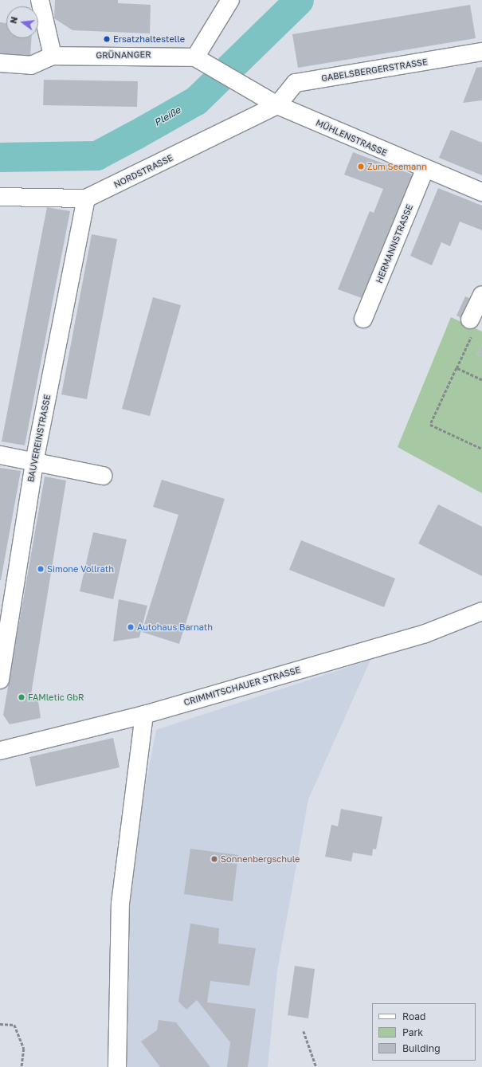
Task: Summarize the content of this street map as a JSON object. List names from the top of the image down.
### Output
{
  "streets": {
    "street": [
      "GRÜNANGER",
      "GABELSBERGERSTRASSE",
      "MÜHLENSTRASSE",
      "NORDSTRASSE",
      "HERMANNSTRASSE",
      "BAUVEREINSTRASSE",
      "CRIMMITSCHAUER STRASSE"
    ]
  },
  "crossings": [
    ["GRÜNANGER", "MÜHLENSTRASSE"],
    ["GABELSBERGERSTRASSE", "MÜHLENSTRASSE"],
    ["GABELSBERGERSTRASSE", "NORDSTRASSE"],
    ["MÜHLENSTRASSE", "NORDSTRASSE"],
    ["MÜHLENSTRASSE", "HERMANNSTRASSE"],
    ["NORDSTRASSE", "BAUVEREINSTRASSE"]
  ],
  "water": ["Pleiße"],
  "places": [
    "Ersatzhaltestelle",
    "Zum Seemann",
    "Simone Vollrath",
    "Autohaus Barnath",
    "FAMletic GbR",
    "Sonnenbergschule"
  ],
  "legend": ["Road", "Park", "Building"],
  "north": "left"
}
